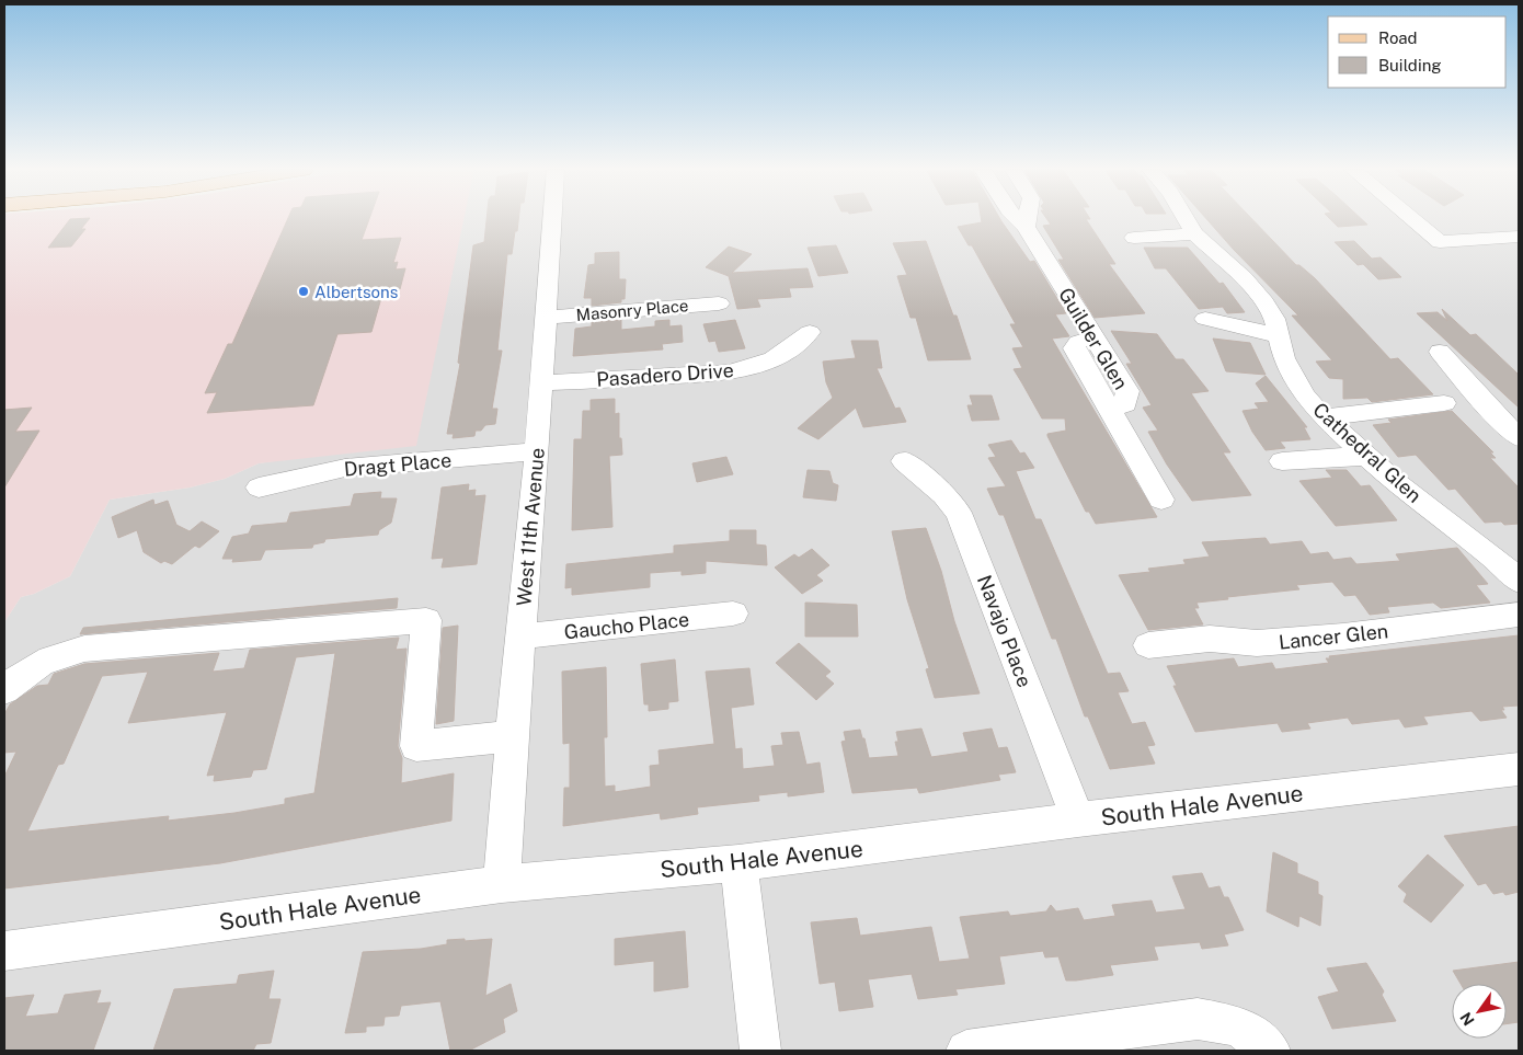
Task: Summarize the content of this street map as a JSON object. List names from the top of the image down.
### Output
{
  "streets": {
    "street": [
      "Masonry Place",
      "Guilder Glen",
      "Pasadero Drive",
      "Cathedral Glen",
      "Dragt Place",
      "West 11th Avenue",
      "Gaucho Place",
      "Navajo Place",
      "Lancer Glen",
      "South Hale Avenue"
    ]
  },
  "crossings": [
    ["Masonry Place", "West 11th Avenue"],
    ["Pasadero Drive", "West 11th Avenue"],
    ["Dragt Place", "West 11th Avenue"],
    ["West 11th Avenue", "Gaucho Place"],
    ["West 11th Avenue", "South Hale Avenue"],
    ["Navajo Place", "South Hale Avenue"]
  ],
  "places": ["Albertsons"],
  "legend": ["Road", "Building"],
  "north": "bottom left"
}
